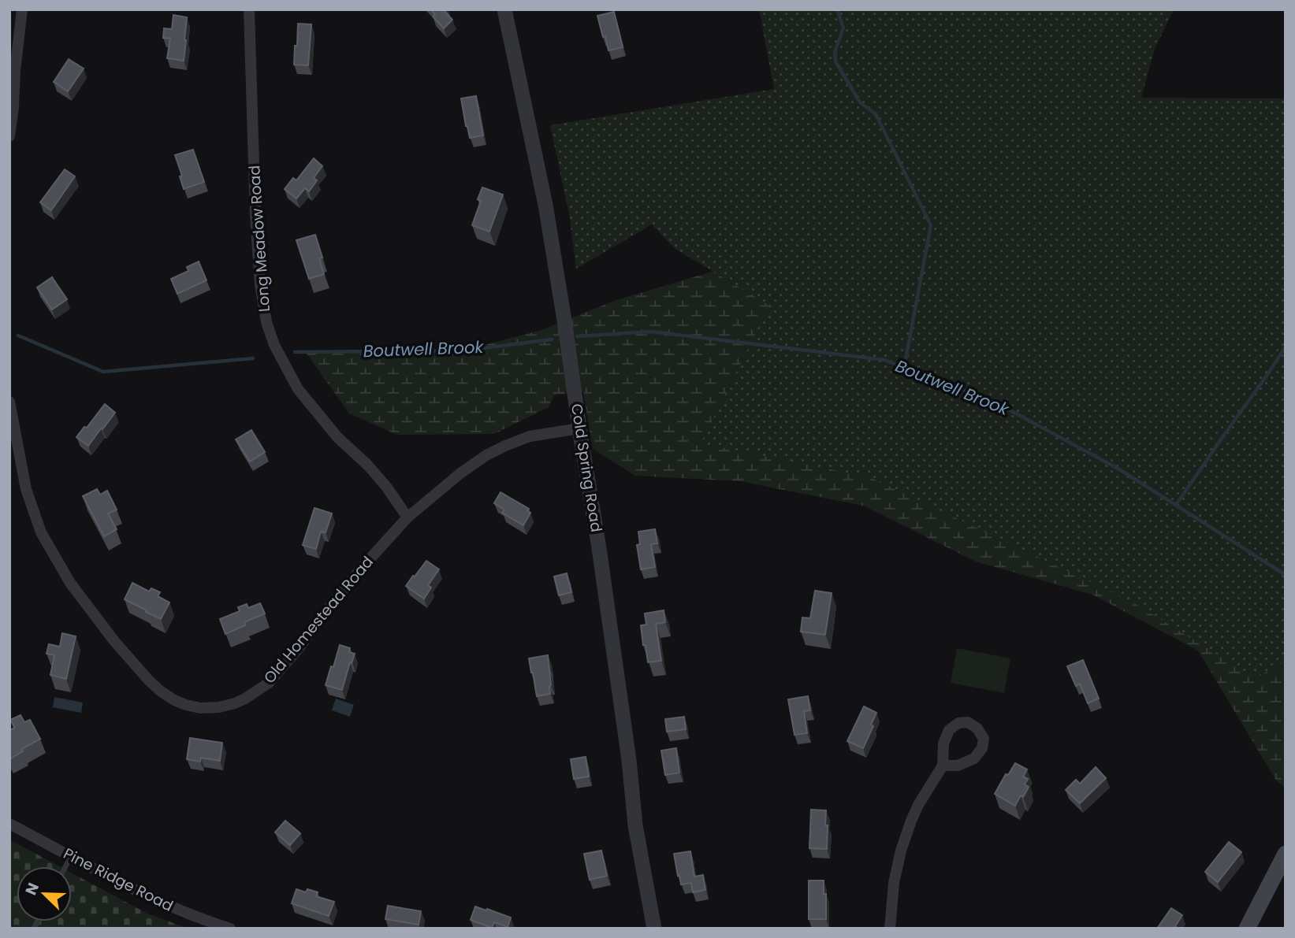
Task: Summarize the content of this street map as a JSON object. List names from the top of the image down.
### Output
{
  "streets": {
    "street": [
      "Long Meadow Road",
      "Cold Spring Road",
      "Old Homestead Road",
      "Pine Ridge Road"
    ]
  },
  "crossings": [
    ["Long Meadow Road", "Old Homestead Road"],
    ["Cold Spring Road", "Old Homestead Road"]
  ],
  "water": ["Boutwell Brook"],
  "north": "top left"
}
